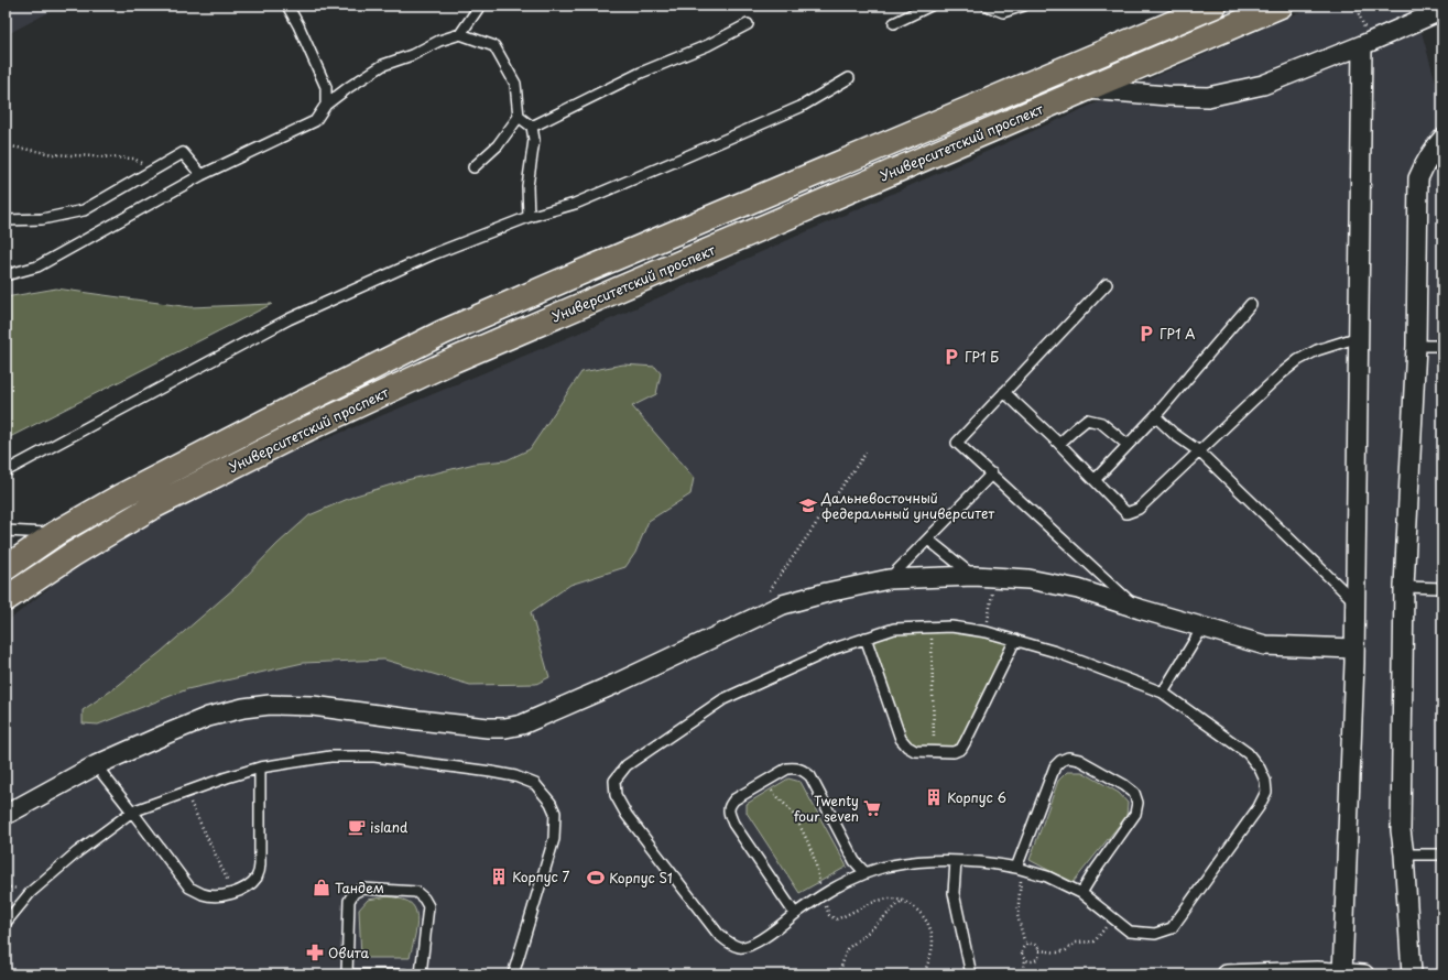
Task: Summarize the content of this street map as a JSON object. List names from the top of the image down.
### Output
{
  "streets": {
    "main road": ["Университетский проспект"]
  },
  "places": {
    "parking": ["ГР1 А", "ГР1 Б"],
    "school or university": ["Дальневосточный федеральный университет"],
    "building": ["Корпус 6", "Корпус 7"],
    "supermarket": ["Twenty four seven"],
    "cafe": ["island"],
    "sports": ["Корпус S1"],
    "shop": ["Тандем"],
    "pharmacy": ["Овита"]
  }
}
